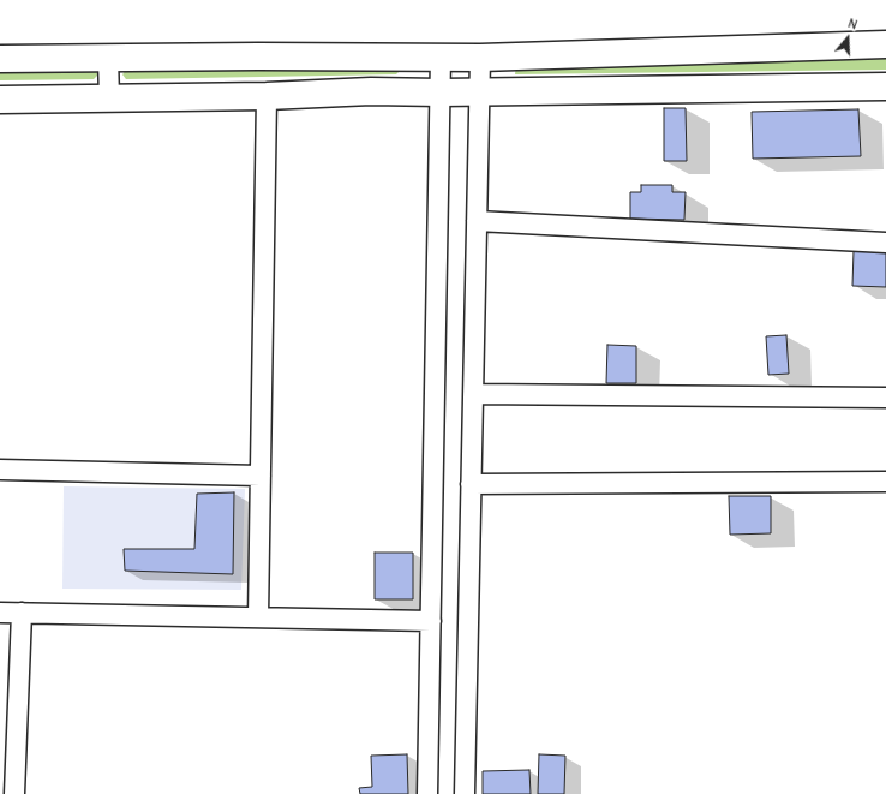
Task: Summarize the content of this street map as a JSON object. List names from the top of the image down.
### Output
{
  "north": "top"
}
